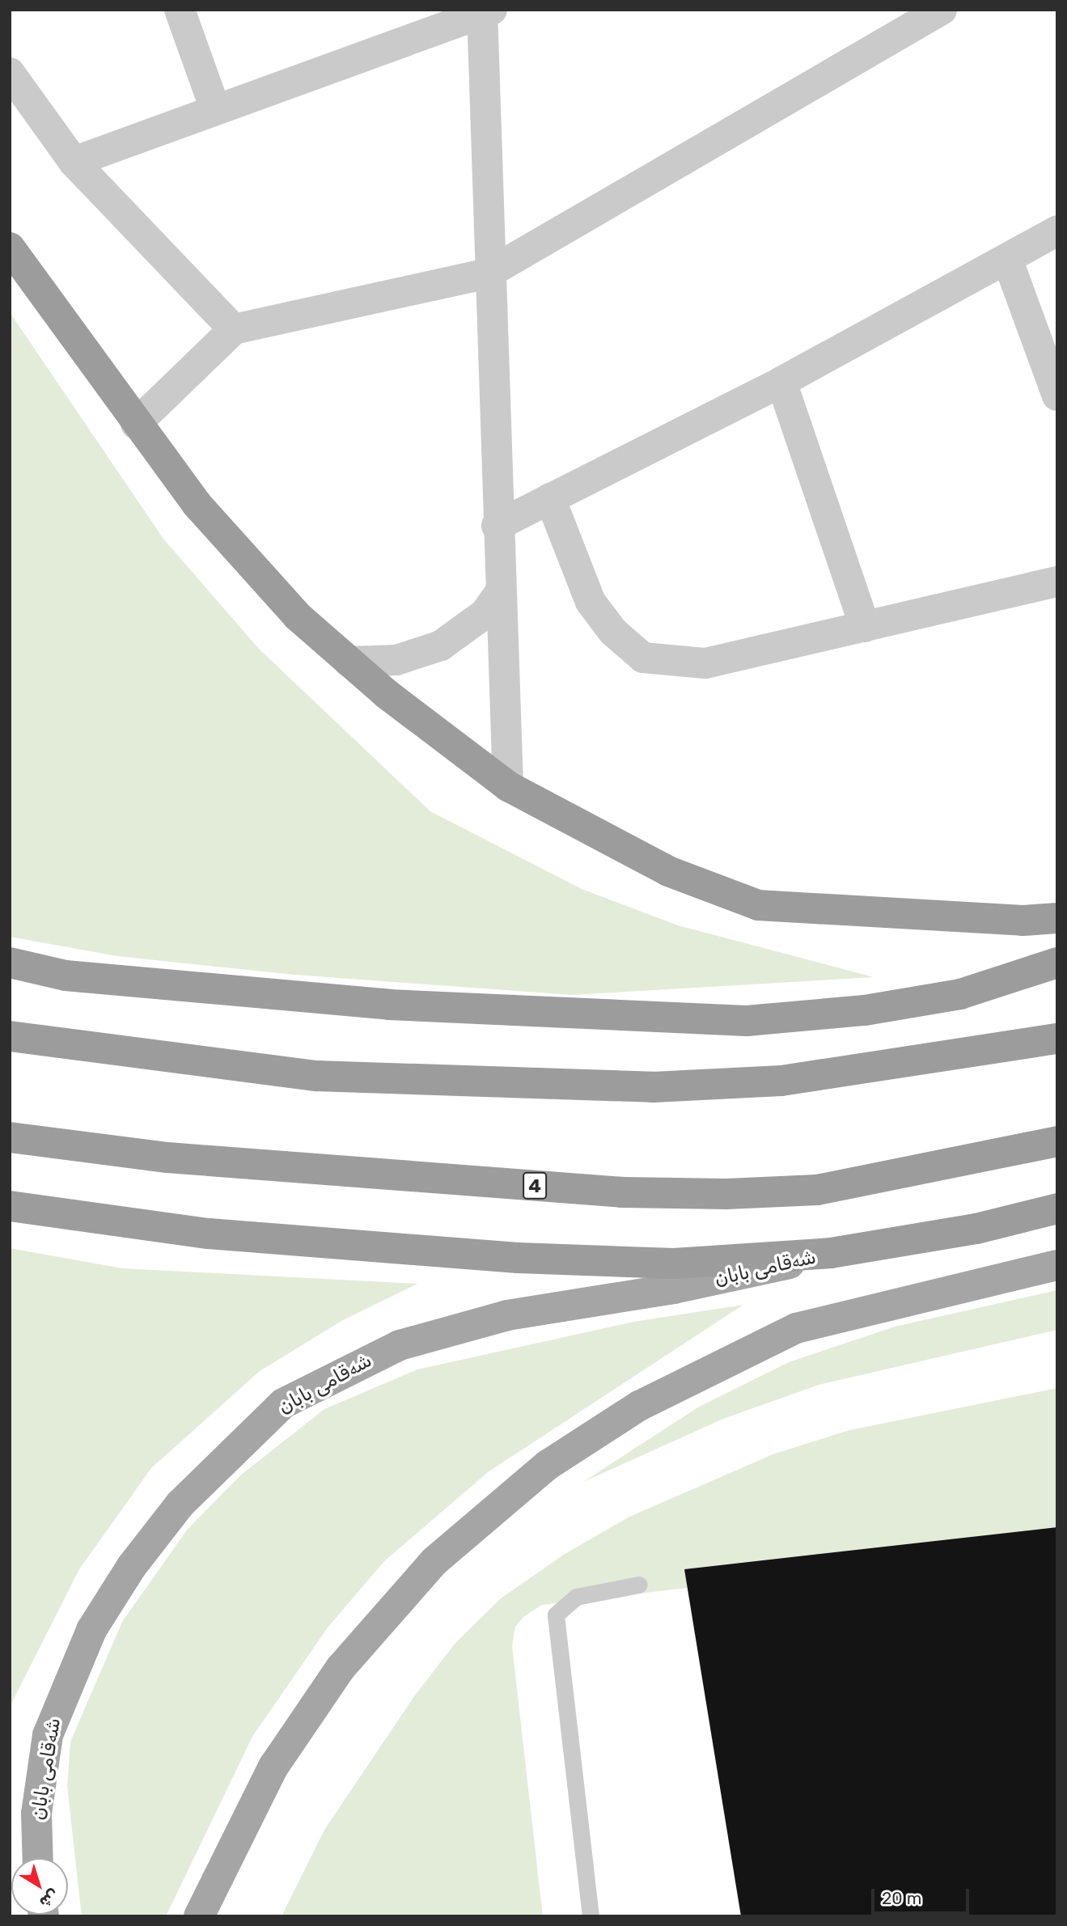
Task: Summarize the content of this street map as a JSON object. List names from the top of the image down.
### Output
{
  "streets": {
    "highway": ["4"],
    "main road": ["شەقامی بابان"]
  },
  "scale_bar": "20 m",
  "north": "bottom right"
}
